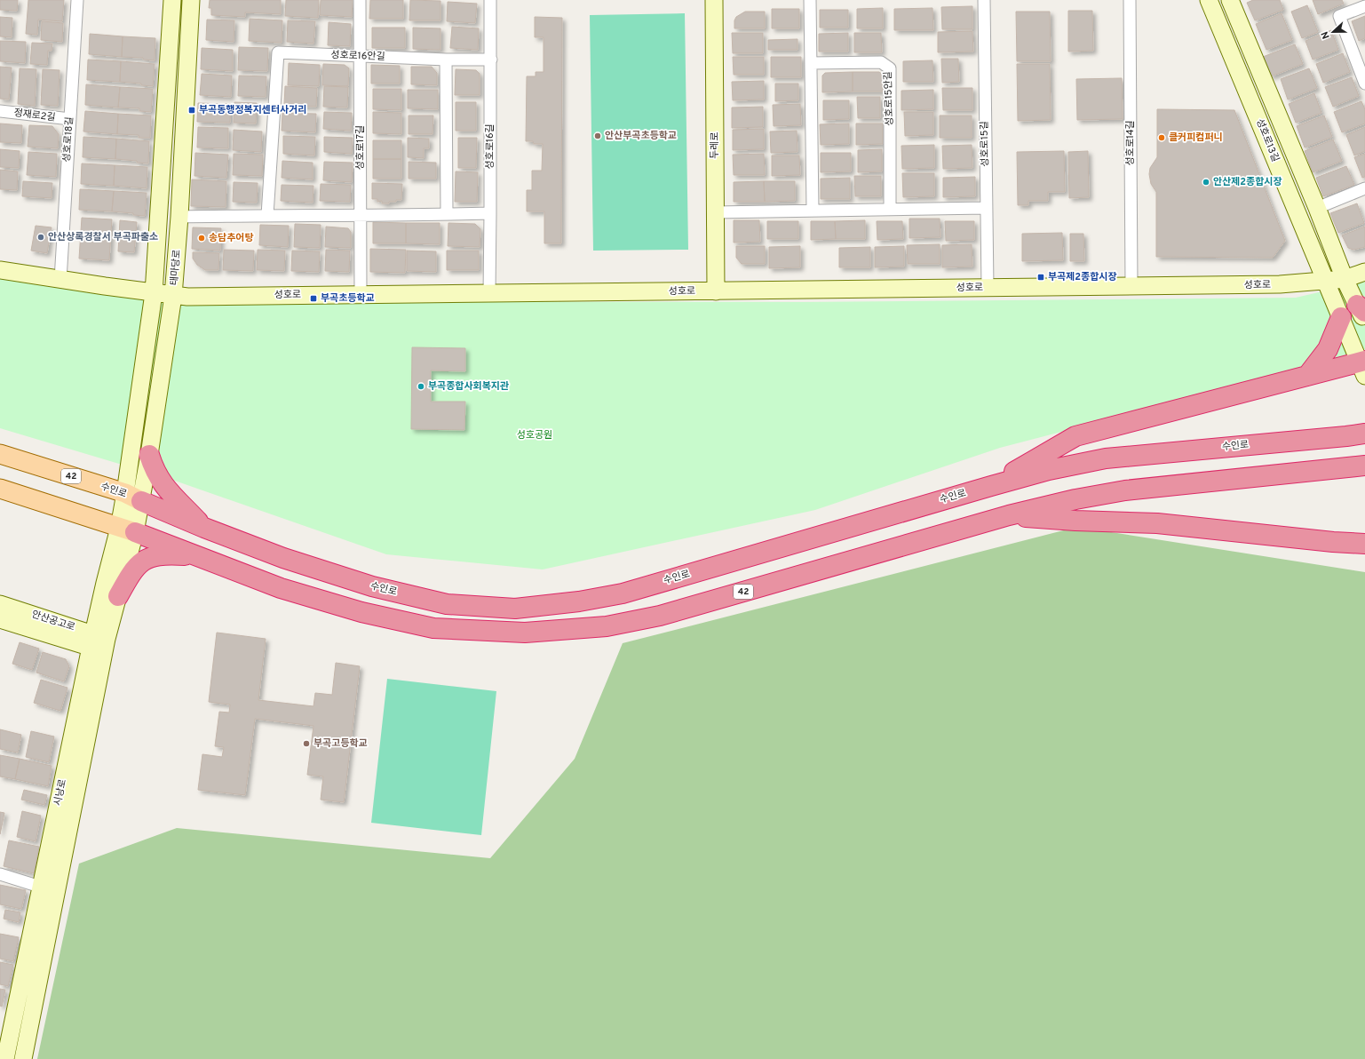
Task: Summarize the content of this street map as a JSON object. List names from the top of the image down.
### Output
{
  "streets": {
    "highway": ["수인로", "42"],
    "street": [
      "성호로16안길",
      "성호로15안길",
      "정재로2길",
      "성호로18길",
      "성호로13길",
      "성호로14길",
      "성호로15길",
      "두레로",
      "성호로16길",
      "성호로17길",
      "태마당로",
      "성호로",
      "안산공고로",
      "시낭로"
    ]
  },
  "crossings": [
    ["성호로16안길", "성호로16길"],
    ["성호로16안길", "성호로17길"],
    ["정재로2길", "성호로18길"],
    ["성호로18길", "성호로"],
    ["성호로13길", "성호로"],
    ["성호로14길", "성호로"],
    ["성호로15길", "성호로"],
    ["두레로", "성호로"],
    ["성호로16길", "성호로"],
    ["성호로17길", "성호로"],
    ["태마당로", "성호로"],
    ["태마당로", "수인로"],
    ["태마당로", "42"],
    ["태마당로", "시낭로"],
    ["42", "시낭로"],
    ["안산공고로", "시낭로"]
  ],
  "parks": ["성호공원"],
  "places": {
    "transit": ["부곡동행정복지센터사거리", "부곡제2종합시장", "부곡초등학교"],
    "other": [
      "안산부곡초등학교",
      "클커피컴퍼니",
      "안산제2종합시장",
      "안산상록경찰서 부곡파출소",
      "송담추어탕",
      "부곡종합사회복지관",
      "부곡고등학교"
    ]
  },
  "north": "left"
}
